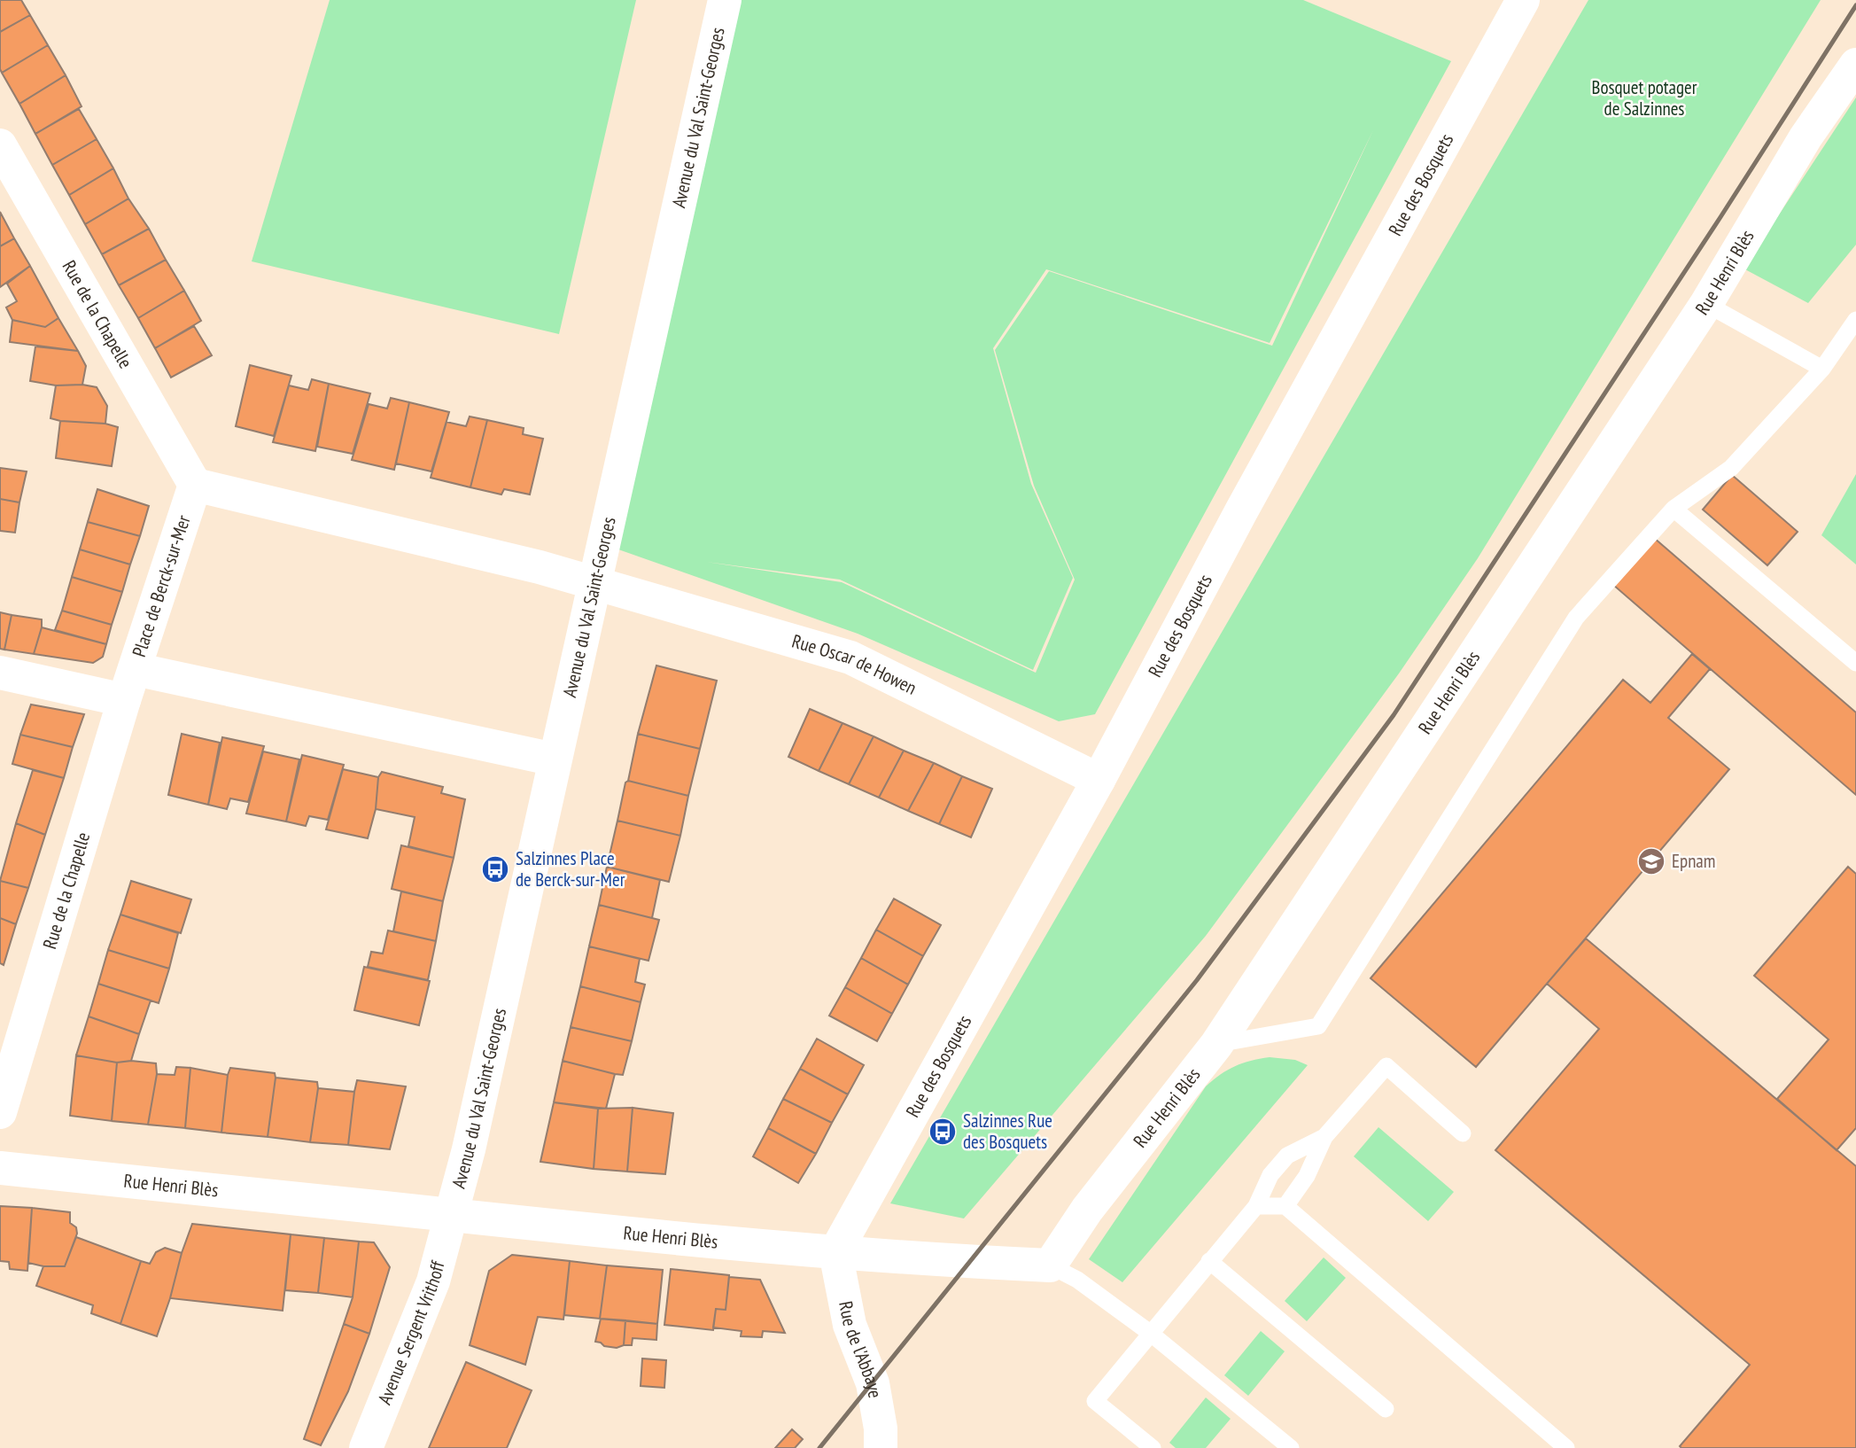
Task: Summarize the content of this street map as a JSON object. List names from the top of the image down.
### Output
{
  "streets": {
    "street": [
      "Avenue du Val Saint-Georges",
      "Rue des Bosquets",
      "Rue Henri Blès",
      "Rue de la Chapelle",
      "Place de Berck-sur-Mer",
      "Rue Oscar de Howen",
      "Avenue Sergent Vrithoff",
      "Rue de l'Abbaye"
    ]
  },
  "crossings": [
    ["Avenue du Val Saint-Georges", "Rue Henri Blès"],
    ["Avenue du Val Saint-Georges", "Place de Berck-sur-Mer"],
    ["Avenue du Val Saint-Georges", "Rue Oscar de Howen"],
    ["Avenue du Val Saint-Georges", "Avenue Sergent Vrithoff"],
    ["Rue des Bosquets", "Rue Henri Blès"],
    ["Rue des Bosquets", "Rue Oscar de Howen"],
    ["Rue des Bosquets", "Rue de l'Abbaye"],
    ["Rue Henri Blès", "Avenue Sergent Vrithoff"],
    ["Rue Henri Blès", "Rue de l'Abbaye"],
    ["Rue de la Chapelle", "Place de Berck-sur-Mer"]
  ],
  "parks": ["Bosquet potager de Salzinnes"],
  "places": {
    "school or university": ["Epnam"],
    "bus stop": ["Salzinnes Place de Berck-sur-Mer", "Salzinnes Rue des Bosquets"]
  }
}
